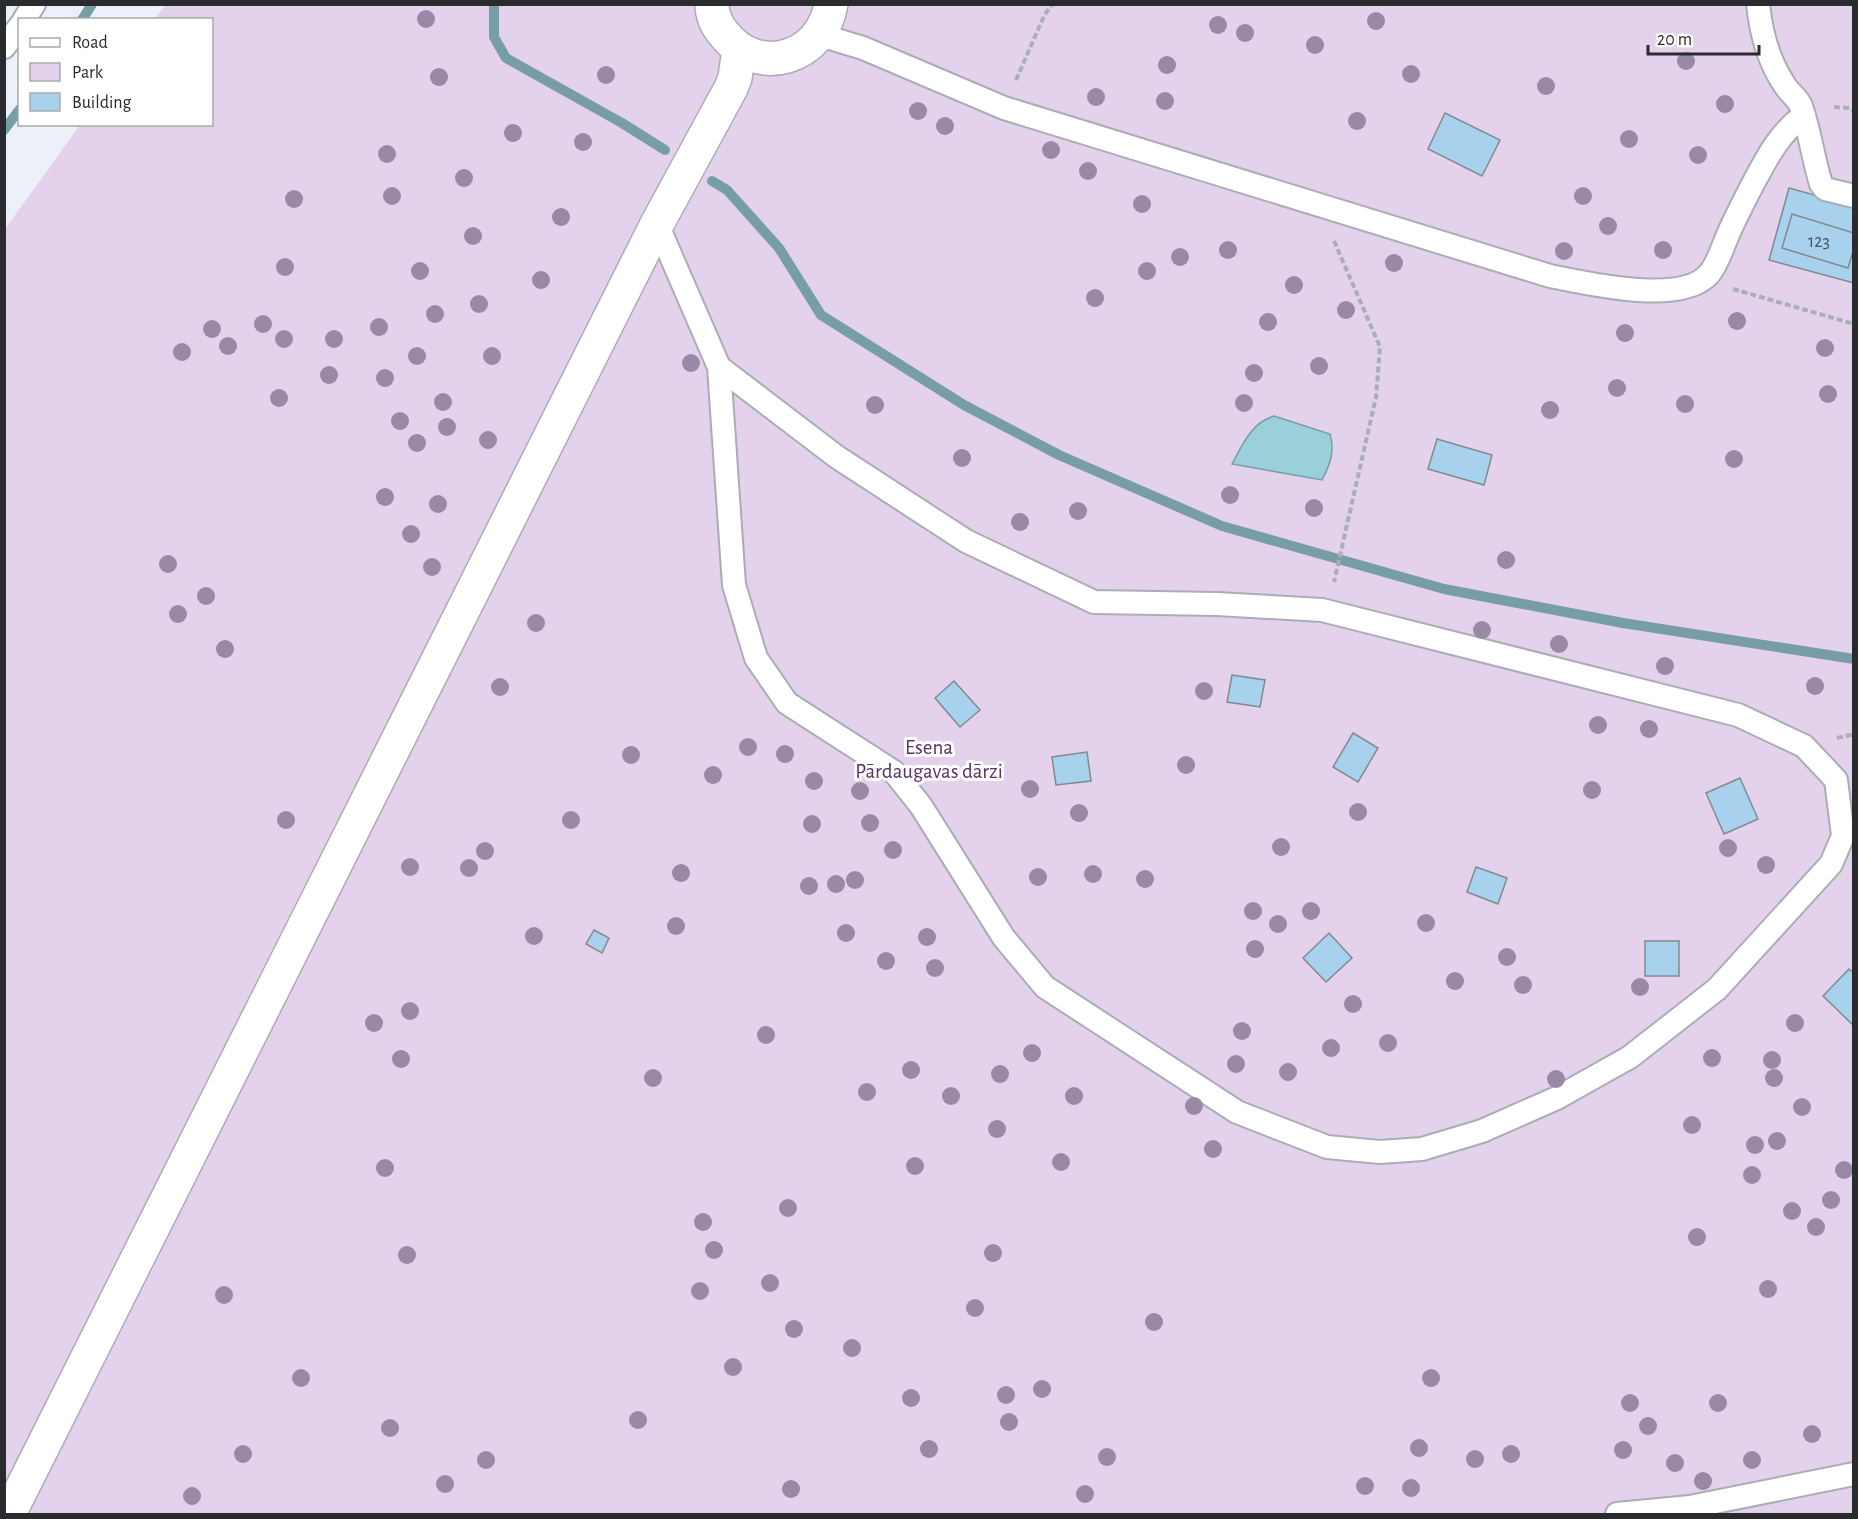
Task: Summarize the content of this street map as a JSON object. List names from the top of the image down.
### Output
{
  "parks": ["Esena Pārdaugavas dārzi"],
  "house_numbers": ["123"],
  "legend": ["Road", "Park", "Building"],
  "scale_bar": "20 m"
}
